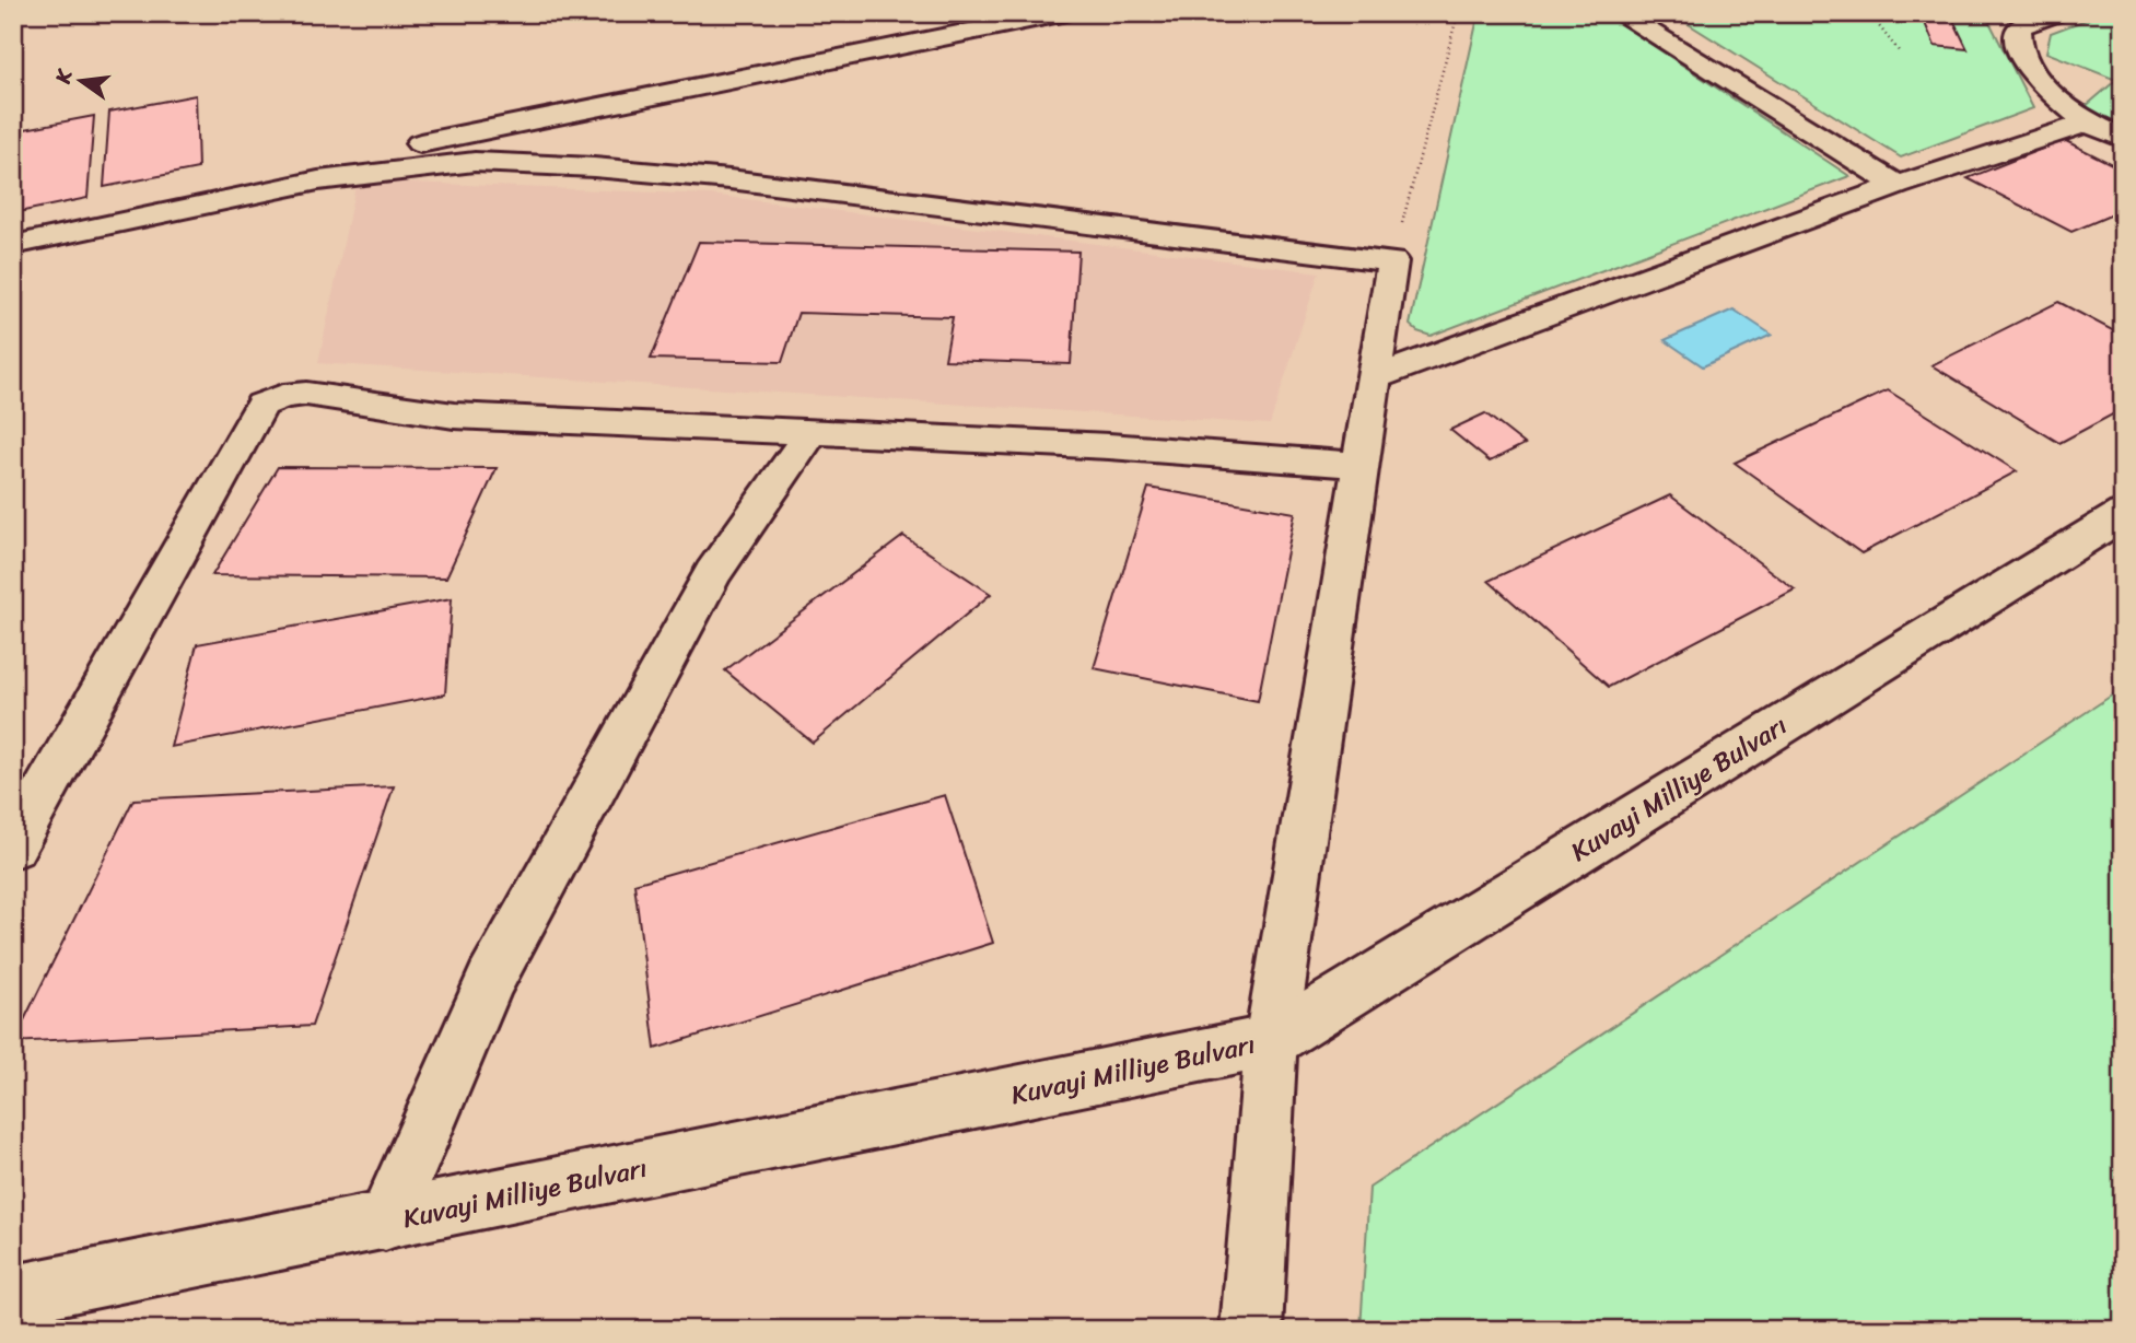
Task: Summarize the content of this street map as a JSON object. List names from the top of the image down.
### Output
{
  "streets": {
    "street": ["Kuvayi Milliye Bulvarı"]
  },
  "north": "left"
}
